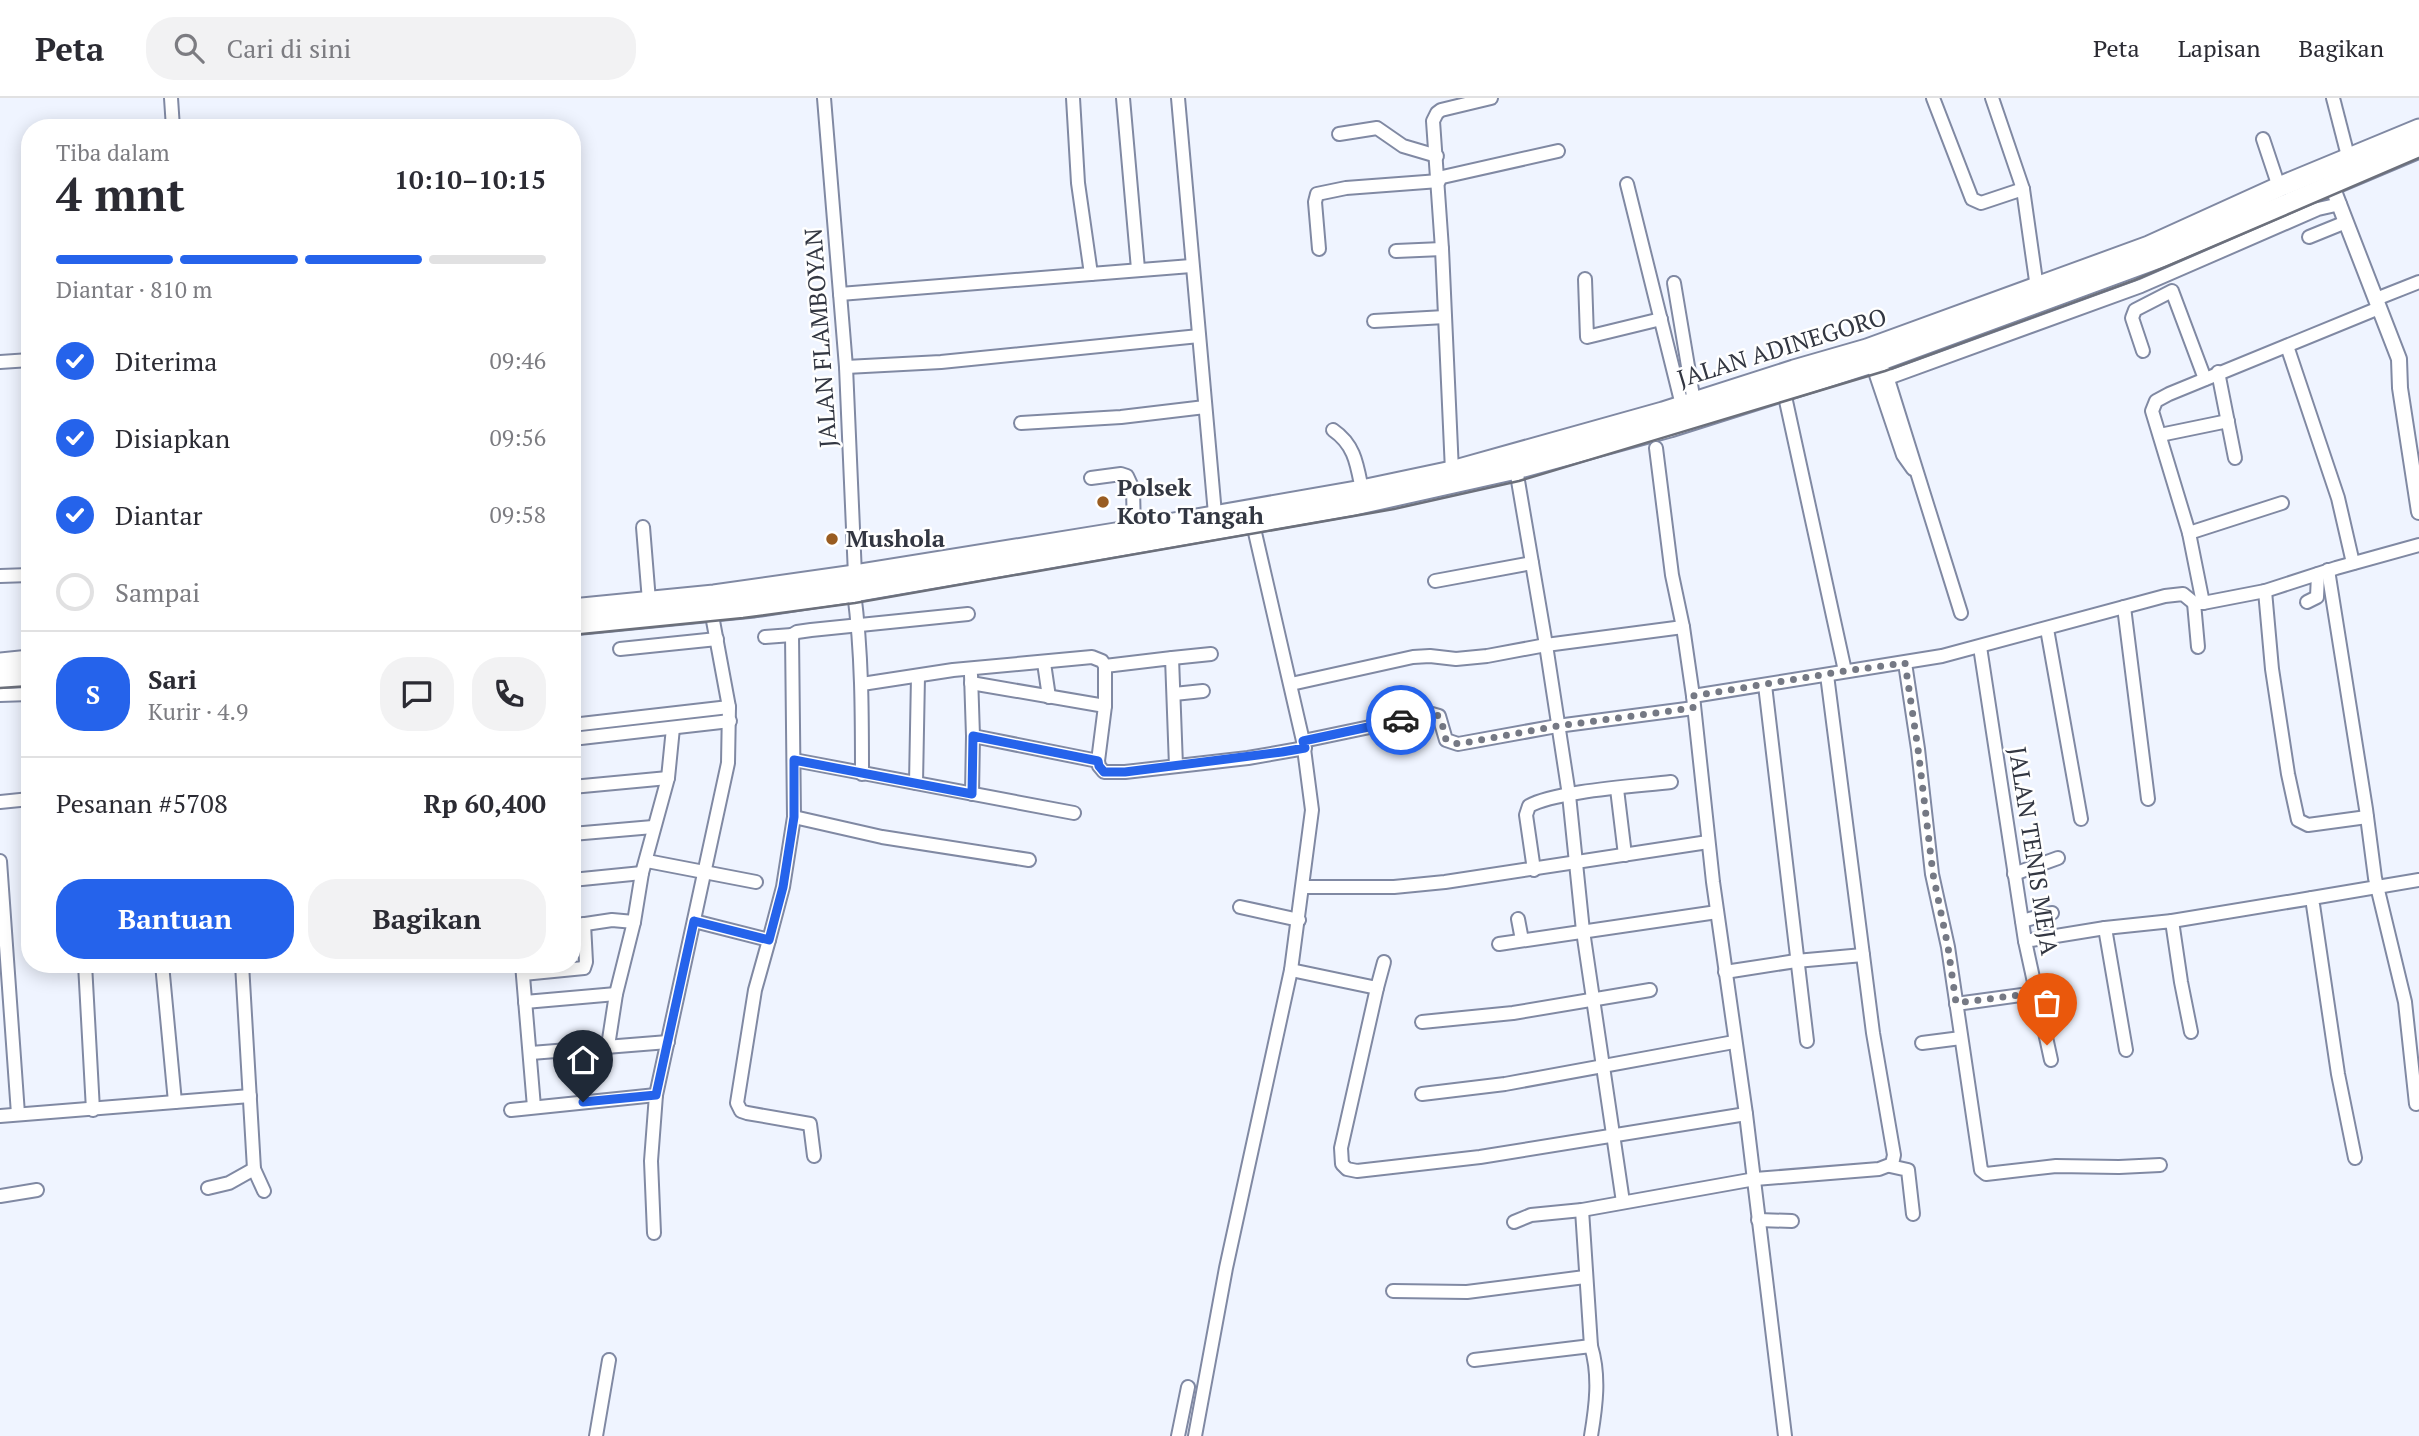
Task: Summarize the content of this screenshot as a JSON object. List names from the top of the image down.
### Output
{
  "streets": {
    "highway": ["JALAN ADINEGORO"],
    "street": ["JALAN FLAMBOYAN", "JALAN TENIS MEJA"]
  },
  "places": ["Polsek Koto Tangah", "Mushola"],
  "page": {
    "header": "Peta",
    "search": "Cari di sini",
    "nav": ["Peta", "Lapisan", "Bagikan"],
    "heading": ["4 mnt", "Tiba dalam", "10:10–10:15"],
    "panel": [
      "Sari",
      "Kurir · 4.9",
      "Pesanan #5708",
      "Rp 60,400"
    ],
    "bar": "Diantar · 810 m",
    "list": [
      ["Diterima", "09:46"],
      ["Disiapkan", "09:56"],
      ["Diantar", "09:58"],
      "Sampai"
    ],
    "round": "S",
    "buttons": ["Bantuan", "Bagikan"]
  }
}
